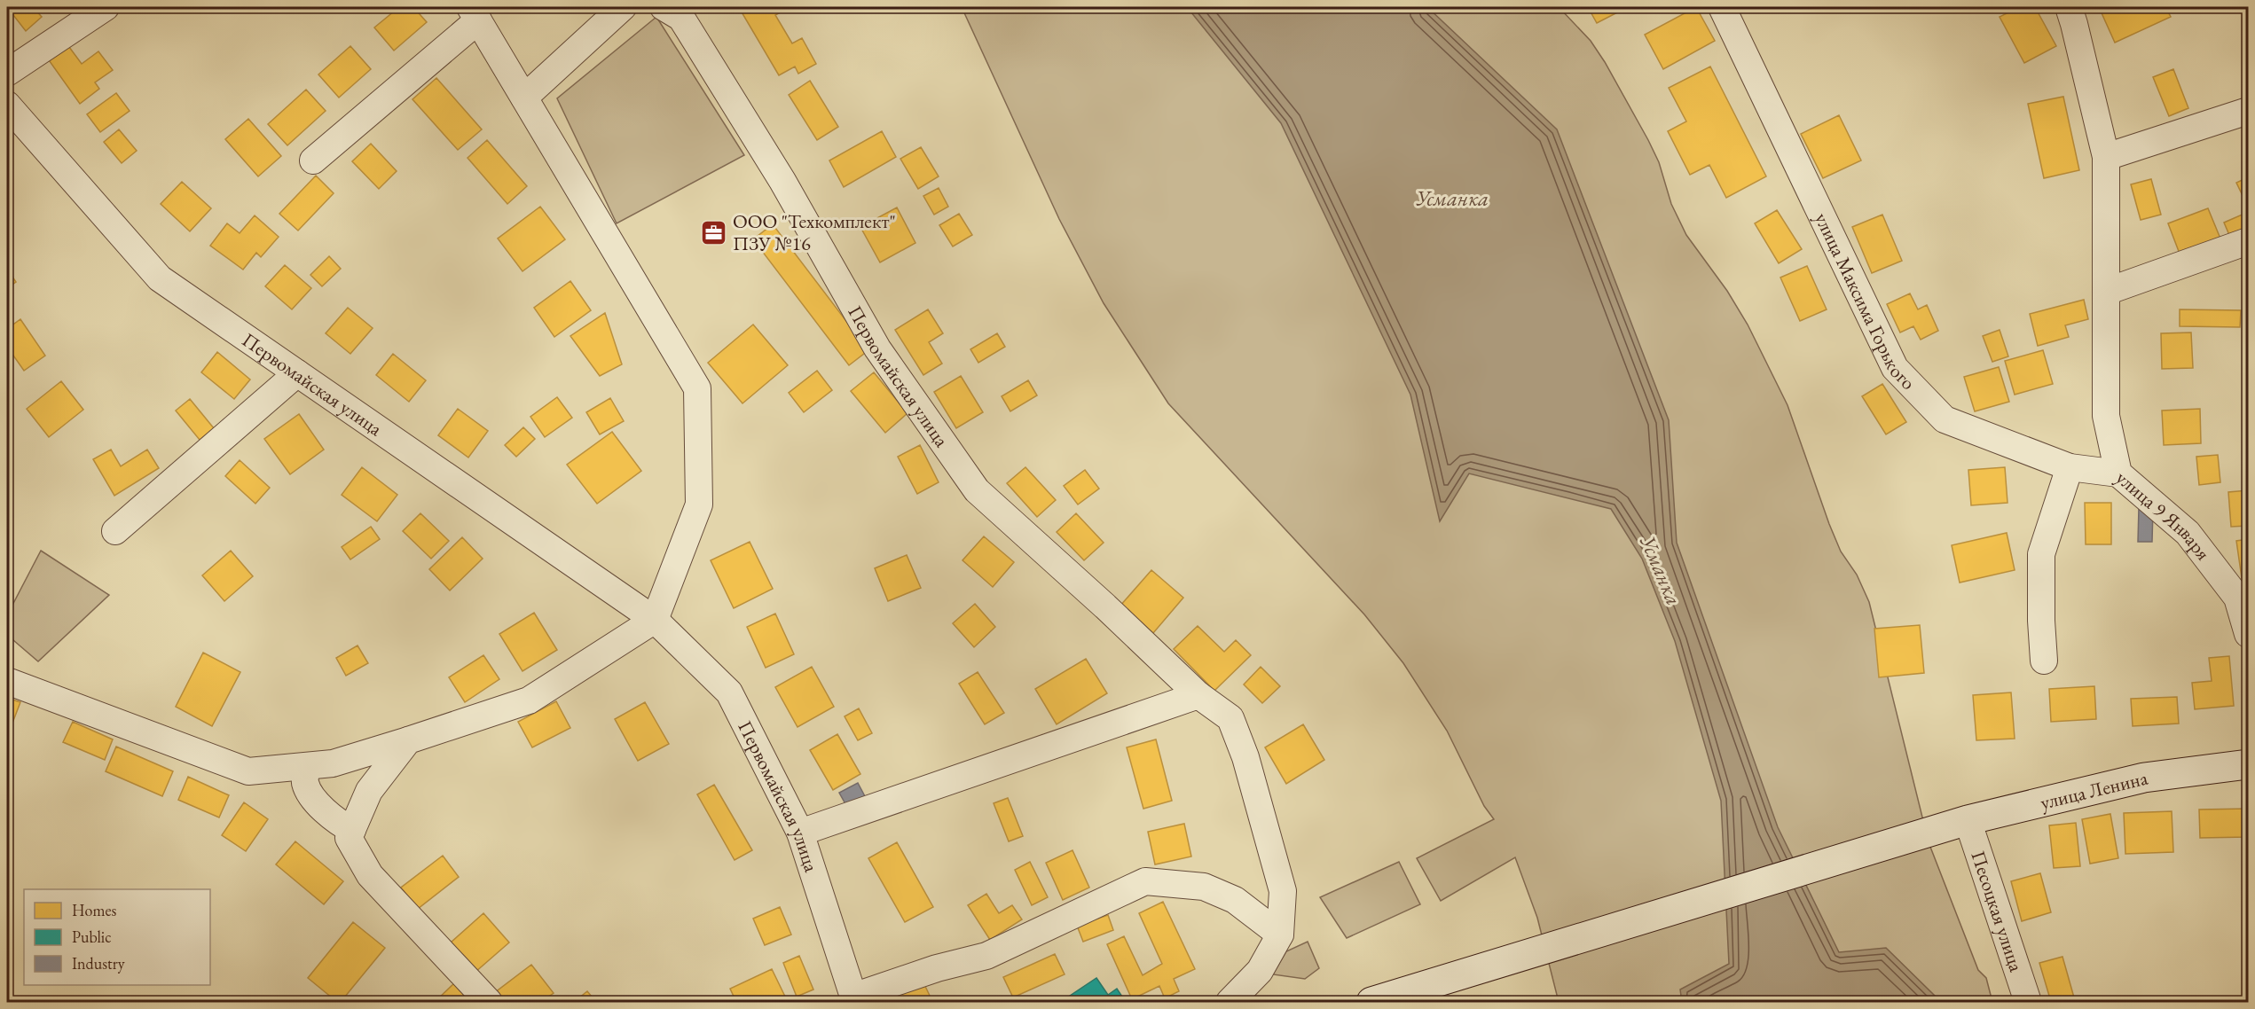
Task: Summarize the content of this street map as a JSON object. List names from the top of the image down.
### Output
{
  "streets": {
    "main road": ["улица Ленина"],
    "street": [
      "улица Максима Горького",
      "Первомайская улица",
      "улица 9 Января",
      "Песоцкая улица"
    ]
  },
  "crossings": [
    ["улица Максима Горького", "улица 9 Января"],
    ["улица Ленина", "Песоцкая улица"]
  ],
  "water": ["Усманка"],
  "places": {
    "office": ["ООО \"Техкомплект\" ПЗУ №16"]
  },
  "legend": ["Homes", "Public", "Industry"]
}
